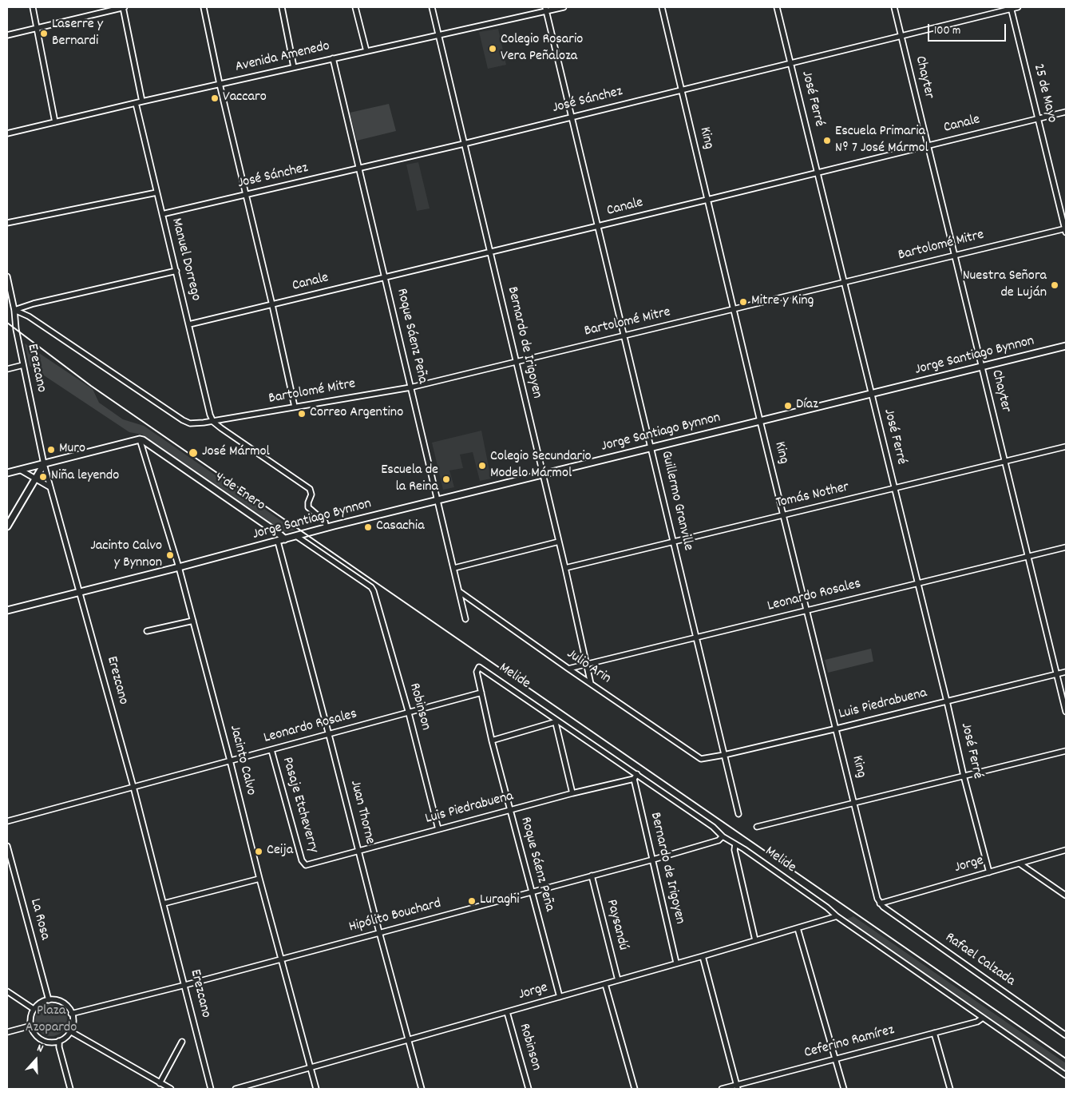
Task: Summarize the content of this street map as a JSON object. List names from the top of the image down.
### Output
{
  "streets": {
    "street": [
      "Avenida Amenedo",
      "Chayter",
      "25 de Mayo",
      "José Ferré",
      "José Sánchez",
      "Canale",
      "King",
      "Bartolomé Mitre",
      "Manuel Dorrego",
      "Roque Sáenz Peña",
      "Bernardo de Irigoyen",
      "Jorge Santiago Bynnon",
      "Erezcano",
      "4 de Enero",
      "Tomás Nother",
      "Guillermo Granville",
      "Leonardo Rosales",
      "Julio Arin",
      "Melide",
      "Luis Piedrabuena",
      "Robinson",
      "Jacinto Calvo",
      "Pasaje Etcheverry",
      "Juan Thorne",
      "Jorge",
      "Hipólito Bouchard",
      "La Rosa",
      "Paysandú",
      "Rafael Calzada",
      "Ceferino Ramírez"
    ]
  },
  "crossings": [
    ["Avenida Amenedo", "Manuel Dorrego"],
    ["Avenida Amenedo", "Roque Sáenz Peña"],
    ["Avenida Amenedo", "Bernardo de Irigoyen"],
    ["Avenida Amenedo", "Guillermo Granville"],
    ["Chayter", "José Sánchez"],
    ["Chayter", "Canale"],
    ["Chayter", "Bartolomé Mitre"],
    ["Chayter", "Jorge Santiago Bynnon"],
    ["Chayter", "Tomás Nother"],
    ["Chayter", "Leonardo Rosales"],
    ["Chayter", "Luis Piedrabuena"],
    ["25 de Mayo", "José Sánchez"],
    ["25 de Mayo", "Canale"],
    ["25 de Mayo", "Bartolomé Mitre"],
    ["José Ferré", "José Sánchez"],
    ["José Ferré", "Canale"],
    ["José Ferré", "Bartolomé Mitre"],
    ["José Ferré", "Jorge Santiago Bynnon"],
    ["José Ferré", "Tomás Nother"],
    ["José Ferré", "Leonardo Rosales"],
    ["José Ferré", "Luis Piedrabuena"],
    ["José Ferré", "Jorge"],
    ["José Sánchez", "King"],
    ["José Sánchez", "Manuel Dorrego"],
    ["José Sánchez", "Roque Sáenz Peña"],
    ["José Sánchez", "Bernardo de Irigoyen"],
    ["José Sánchez", "Guillermo Granville"],
    ["Canale", "King"],
    ["Canale", "Manuel Dorrego"],
    ["Canale", "Roque Sáenz Peña"],
    ["Canale", "Bernardo de Irigoyen"],
    ["Canale", "Guillermo Granville"],
    ["King", "Bartolomé Mitre"],
    ["King", "Jorge Santiago Bynnon"],
    ["King", "Tomás Nother"],
    ["King", "Leonardo Rosales"],
    ["King", "Luis Piedrabuena"],
    ["King", "Jorge"],
    ["King", "Rafael Calzada"],
    ["Bartolomé Mitre", "Manuel Dorrego"],
    ["Bartolomé Mitre", "Roque Sáenz Peña"],
    ["Bartolomé Mitre", "Bernardo de Irigoyen"],
    ["Bartolomé Mitre", "Erezcano"],
    ["Bartolomé Mitre", "Guillermo Granville"],
    ["Roque Sáenz Peña", "Jorge Santiago Bynnon"],
    ["Roque Sáenz Peña", "Leonardo Rosales"],
    ["Roque Sáenz Peña", "Julio Arin"],
    ["Roque Sáenz Peña", "Melide"],
    ["Roque Sáenz Peña", "Luis Piedrabuena"],
    ["Roque Sáenz Peña", "Jorge"],
    ["Roque Sáenz Peña", "Hipólito Bouchard"],
    ["Bernardo de Irigoyen", "Jorge Santiago Bynnon"],
    ["Bernardo de Irigoyen", "Tomás Nother"],
    ["Bernardo de Irigoyen", "Leonardo Rosales"],
    ["Bernardo de Irigoyen", "Julio Arin"],
    ["Bernardo de Irigoyen", "Luis Piedrabuena"],
    ["Bernardo de Irigoyen", "Jorge"],
    ["Bernardo de Irigoyen", "Hipólito Bouchard"],
    ["Jorge Santiago Bynnon", "Erezcano"],
    ["Jorge Santiago Bynnon", "4 de Enero"],
    ["Jorge Santiago Bynnon", "Guillermo Granville"],
    ["Jorge Santiago Bynnon", "Robinson"],
    ["Jorge Santiago Bynnon", "Jacinto Calvo"],
    ["Jorge Santiago Bynnon", "Juan Thorne"],
    ["Erezcano", "Leonardo Rosales"],
    ["Erezcano", "Hipólito Bouchard"],
    ["4 de Enero", "Jacinto Calvo"],
    ["Tomás Nother", "Guillermo Granville"],
    ["Guillermo Granville", "Leonardo Rosales"],
    ["Guillermo Granville", "Luis Piedrabuena"],
    ["Leonardo Rosales", "Julio Arin"],
    ["Leonardo Rosales", "Robinson"],
    ["Leonardo Rosales", "Jacinto Calvo"],
    ["Leonardo Rosales", "Pasaje Etcheverry"],
    ["Leonardo Rosales", "Juan Thorne"],
    ["Julio Arin", "Luis Piedrabuena"],
    ["Melide", "Jorge"],
    ["Melide", "Hipólito Bouchard"],
    ["Melide", "Ceferino Ramírez"],
    ["Luis Piedrabuena", "Robinson"],
    ["Luis Piedrabuena", "Pasaje Etcheverry"],
    ["Luis Piedrabuena", "Juan Thorne"],
    ["Robinson", "Jorge"],
    ["Jacinto Calvo", "Jorge"],
    ["Jacinto Calvo", "Hipólito Bouchard"],
    ["Juan Thorne", "Jorge"],
    ["Juan Thorne", "Hipólito Bouchard"],
    ["Jorge", "Paysandú"],
    ["Jorge", "Rafael Calzada"],
    ["Hipólito Bouchard", "La Rosa"],
    ["Hipólito Bouchard", "Paysandú"]
  ],
  "parks": ["Plaza Azopardo"],
  "places": [
    "Laserre y Bernardi",
    "Colegio Rosario Vera Peñaloza",
    "Vaccaro",
    "Escuela Primaria Nº 7 José Mármol",
    "Nuestra Señora de Luján",
    "Mitre y King",
    "Díaz",
    "Correo Argentino",
    "Muro",
    "José Mármol",
    "Colegio Secundario Modelo Mármol",
    "Niña leyendo",
    "Escuela de la Reina",
    "Casachia",
    "Jacinto Calvo y Bynnon",
    "Ceija",
    "Luraghi"
  ],
  "scale_bar": "100 m",
  "north": "top"
}
